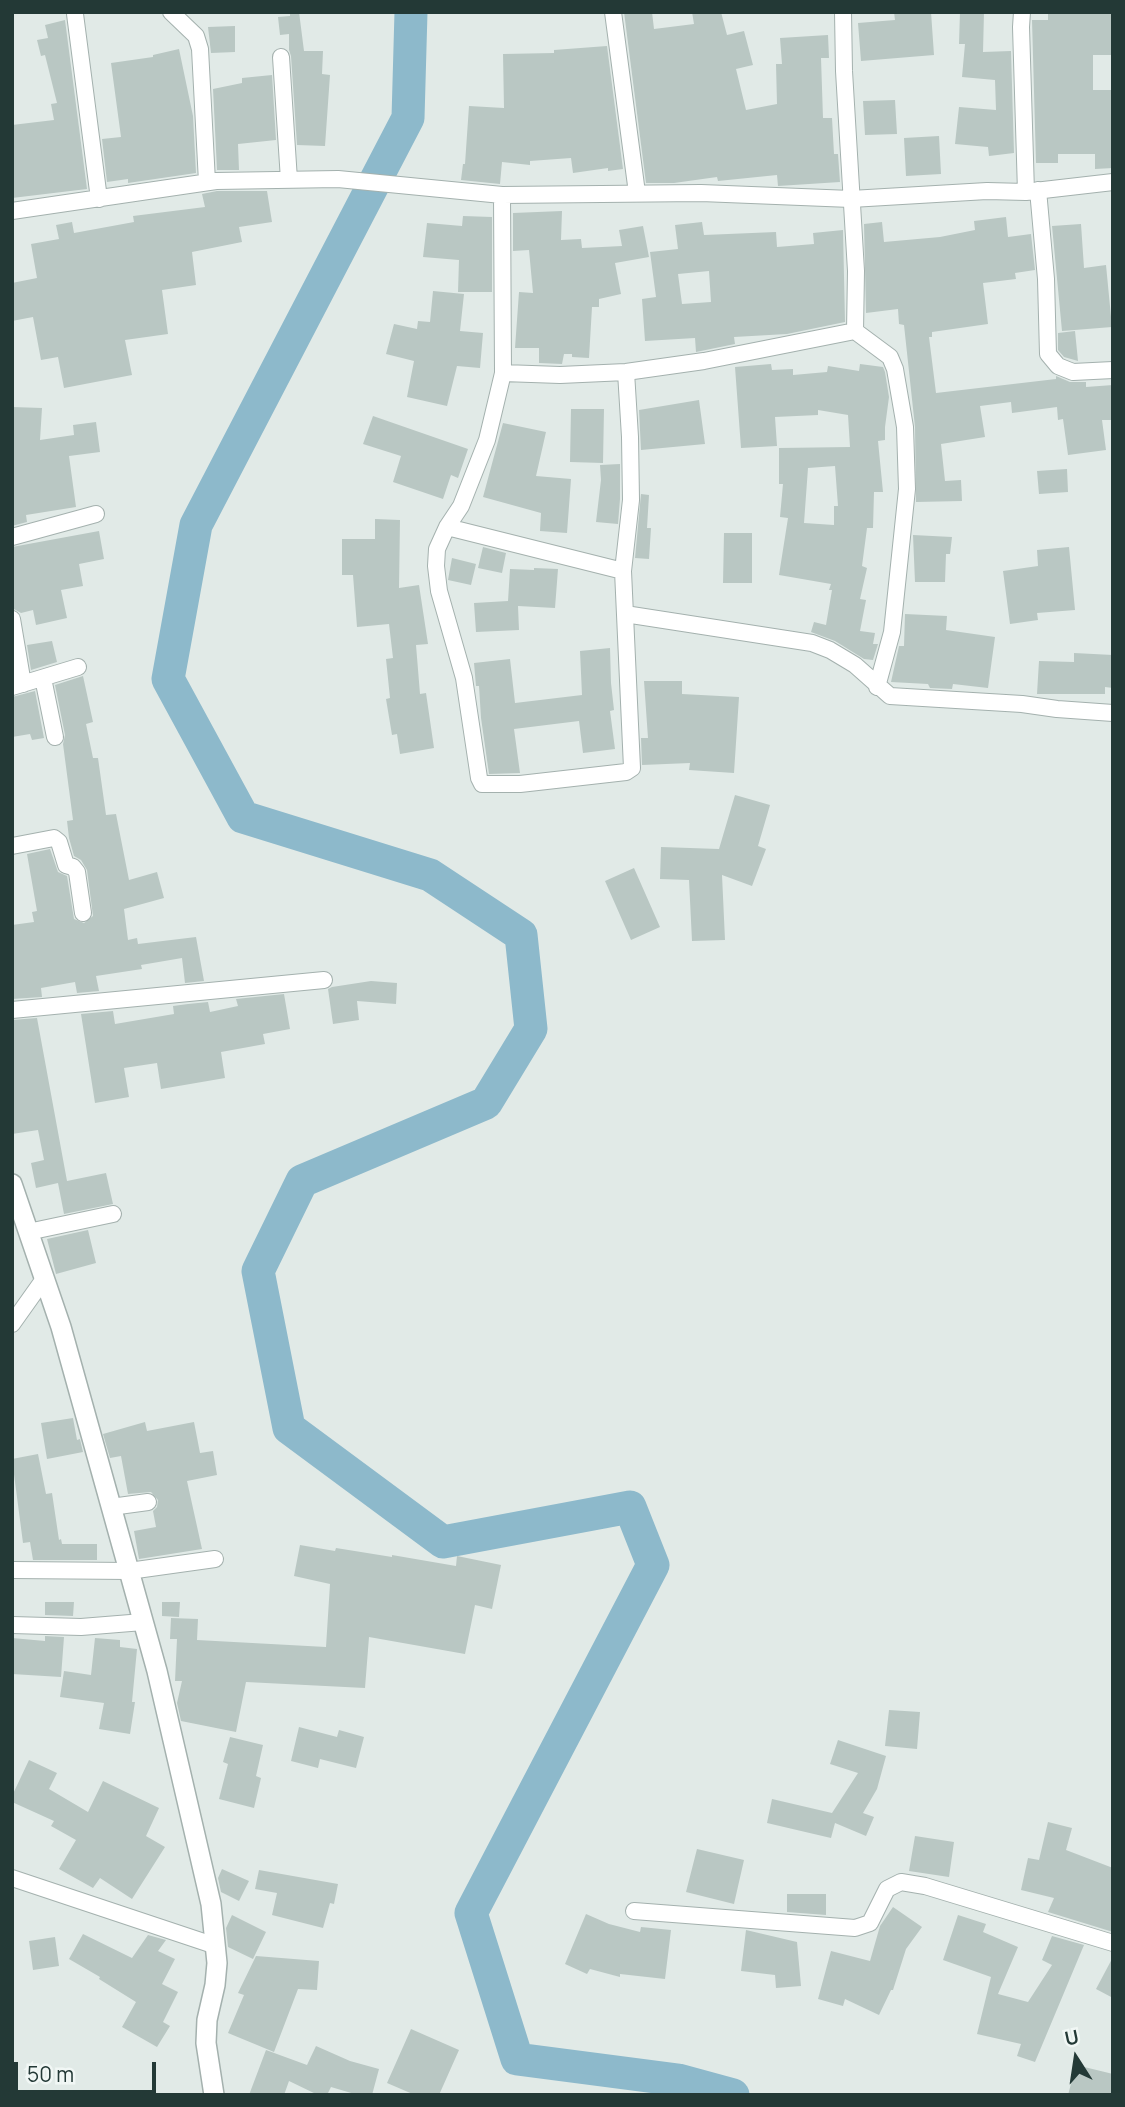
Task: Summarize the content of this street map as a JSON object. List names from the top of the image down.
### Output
{
  "scale_bar": "50 m",
  "north": "top"
}
